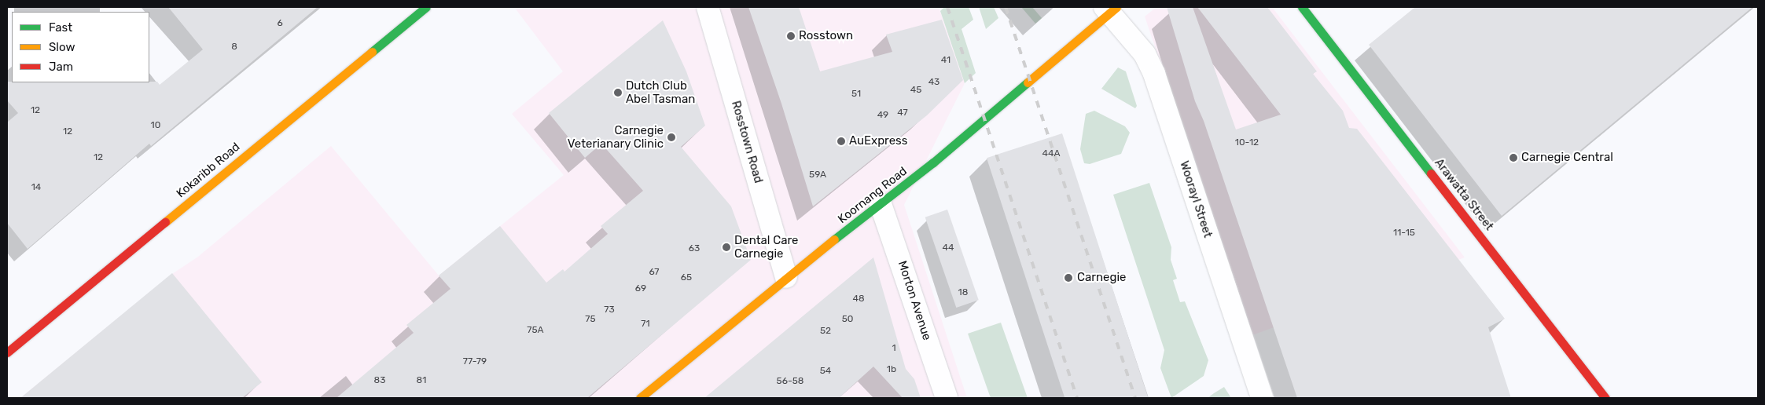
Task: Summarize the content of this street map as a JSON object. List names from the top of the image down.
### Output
{
  "streets": {
    "street": [
      "Rosstown Road",
      "Kokaribb Road",
      "Arawatta Street",
      "Koornang Road",
      "Woorayl Street",
      "Morton Avenue"
    ]
  },
  "crossings": [
    ["Rosstown Road", "Koornang Road"],
    ["Koornang Road", "Woorayl Street"],
    ["Koornang Road", "Morton Avenue"]
  ],
  "places": [
    "Rosstown",
    "Dutch Club Abel Tasman",
    "Carnegie Veterianary Clinic",
    "AuExpress",
    "Carnegie Central",
    "Dental Care Carnegie",
    "Carnegie"
  ],
  "house_numbers": [
    "6",
    "8",
    "41",
    "43",
    "45",
    "51",
    "12",
    "47",
    "49",
    "10",
    "12",
    "10-12",
    "44A",
    "12",
    "59A",
    "14",
    "11-15",
    "44",
    "63",
    "67",
    "65",
    "69",
    "18",
    "48",
    "73",
    "75",
    "50",
    "71",
    "75A",
    "52",
    "1",
    "77-79",
    "1b",
    "54",
    "83",
    "81",
    "56-58"
  ],
  "legend": ["Fast", "Slow", "Jam"]
}
